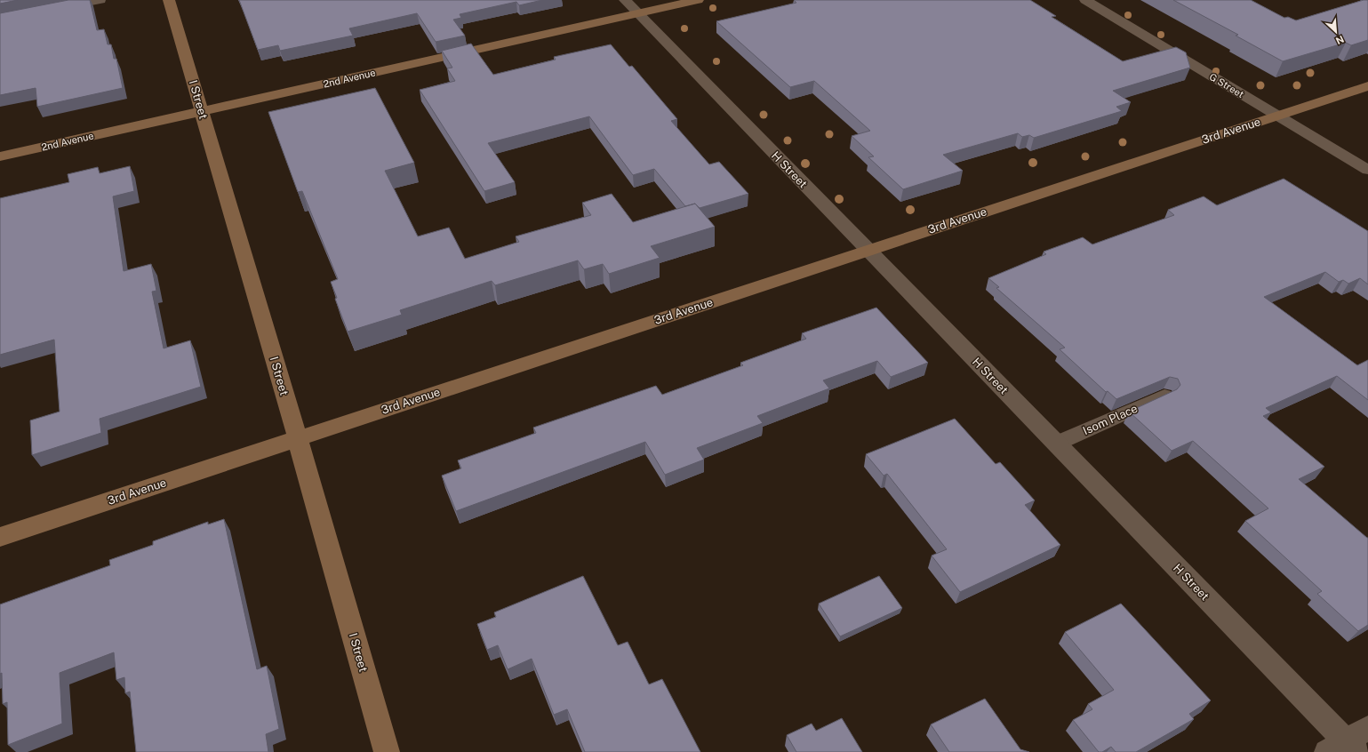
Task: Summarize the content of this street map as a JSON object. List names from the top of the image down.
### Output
{
  "streets": {
    "street": [
      "2nd Avenue",
      "G Street",
      "I Street",
      "3rd Avenue",
      "H Street"
    ],
    "lane": ["Isom Place"]
  },
  "crossings": [
    ["2nd Avenue", "I Street"],
    ["2nd Avenue", "H Street"],
    ["G Street", "3rd Avenue"],
    ["I Street", "3rd Avenue"],
    ["3rd Avenue", "H Street"],
    ["H Street", "Isom Place"]
  ],
  "north": "bottom right"
}
